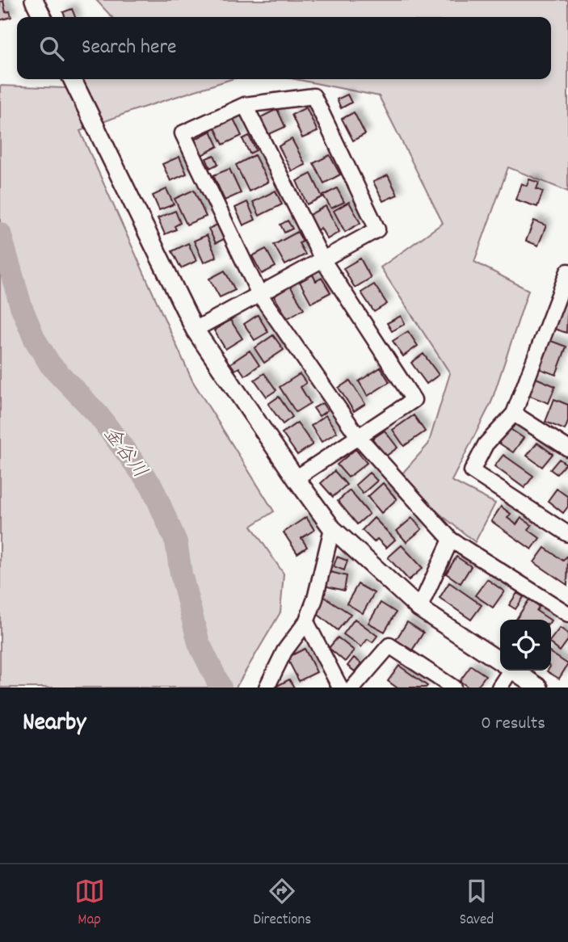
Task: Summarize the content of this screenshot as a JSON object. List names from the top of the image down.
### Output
{
  "water": ["金谷川"],
  "page": {
    "search": "Search here",
    "heading": ["Nearby", "0 results"],
    "nav": ["Map", "Directions", "Saved"]
  }
}
